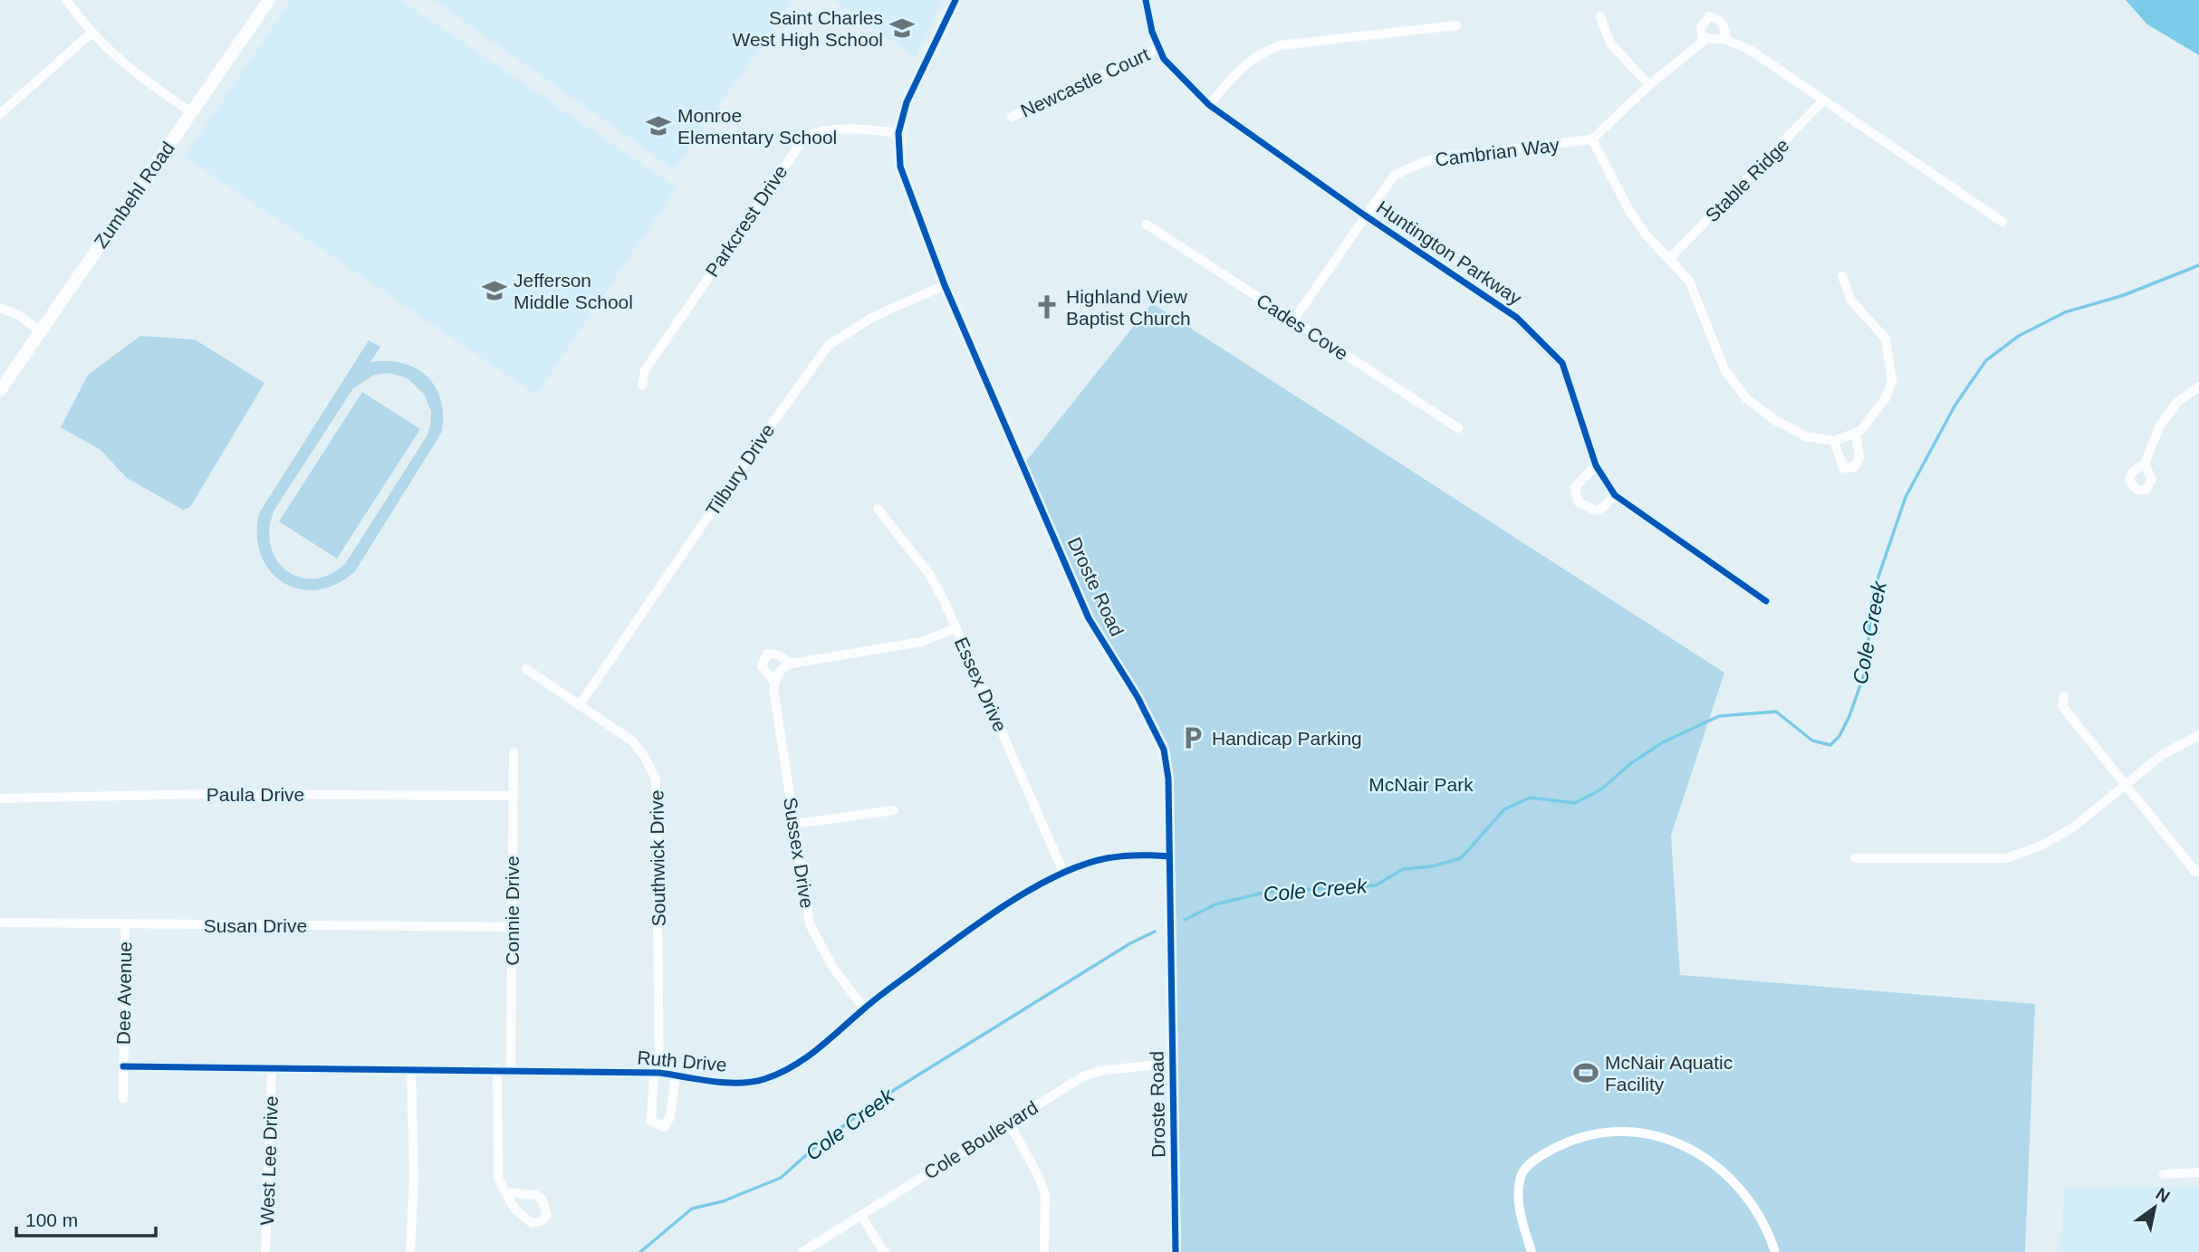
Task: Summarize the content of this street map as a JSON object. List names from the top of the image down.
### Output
{
  "streets": {
    "main road": ["Zumbehl Road"],
    "street": [
      "Newcastle Court",
      "Cambrian Way",
      "Stable Ridge",
      "Parkcrest Drive",
      "Huntington Parkway",
      "Cades Cove",
      "Tilbury Drive",
      "Droste Road",
      "Essex Drive",
      "Paula Drive",
      "Sussex Drive",
      "Southwick Drive",
      "Connie Drive",
      "Susan Drive",
      "Dee Avenue",
      "Ruth Drive",
      "Cole Boulevard",
      "West Lee Drive"
    ]
  },
  "crossings": [
    ["Newcastle Court", "Huntington Parkway"],
    ["Cambrian Way", "Huntington Parkway"],
    ["Cambrian Way", "Cades Cove"],
    ["Parkcrest Drive", "Droste Road"],
    ["Tilbury Drive", "Droste Road"],
    ["Tilbury Drive", "Southwick Drive"],
    ["Droste Road", "Ruth Drive"],
    ["Droste Road", "Cole Boulevard"],
    ["Essex Drive", "Sussex Drive"],
    ["Essex Drive", "Ruth Drive"],
    ["Paula Drive", "Connie Drive"],
    ["Sussex Drive", "Ruth Drive"],
    ["Southwick Drive", "Ruth Drive"],
    ["Connie Drive", "Susan Drive"],
    ["Connie Drive", "Ruth Drive"],
    ["Susan Drive", "Dee Avenue"],
    ["Dee Avenue", "Ruth Drive"],
    ["Ruth Drive", "West Lee Drive"]
  ],
  "water": ["Cole Creek"],
  "parks": ["McNair Park"],
  "places": {
    "school or university": ["Saint Charles West High School", "Monroe Elementary School", "Jefferson Middle School"],
    "church": ["Highland View Baptist Church"],
    "parking": ["Handicap Parking"],
    "sports": ["McNair Aquatic Facility"]
  },
  "scale_bar": "100 m",
  "north": "top right"
}
